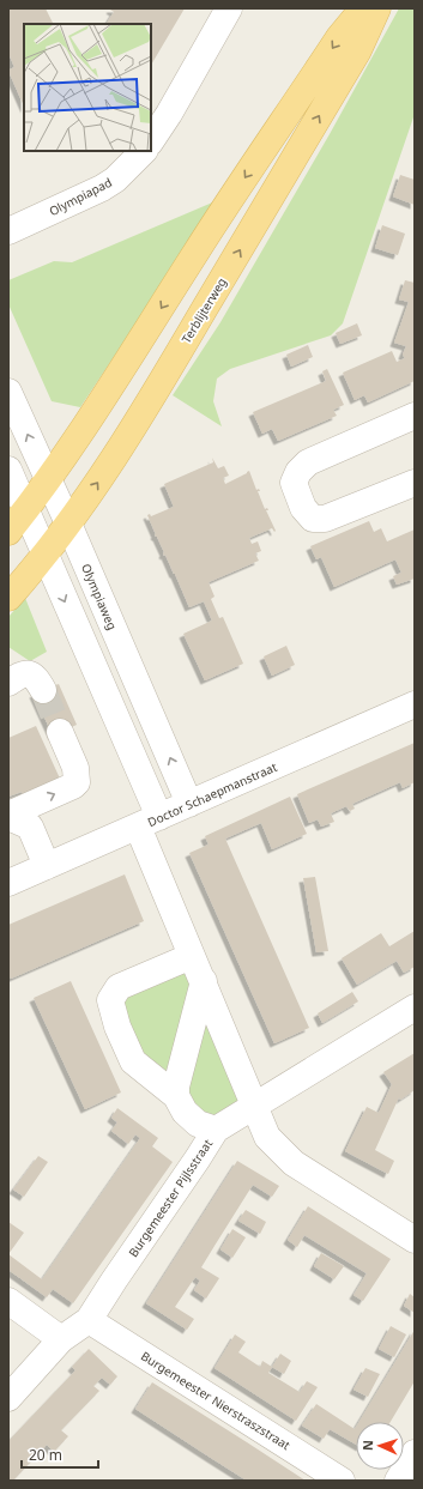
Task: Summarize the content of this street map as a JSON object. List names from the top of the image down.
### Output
{
  "streets": {
    "main road": ["Terblijterweg"],
    "street": [
      "Olympiapad",
      "Olympiaweg",
      "Doctor Schaepmanstraat",
      "Burgemeester Pijlsstraat",
      "Burgemeester Nierstraszstraat"
    ]
  },
  "crossings": [
    ["Terblijterweg", "Olympiaweg"],
    ["Olympiaweg", "Doctor Schaepmanstraat"],
    ["Burgemeester Pijlsstraat", "Burgemeester Nierstraszstraat"]
  ],
  "scale_bar": "20 m",
  "north": "left"
}
